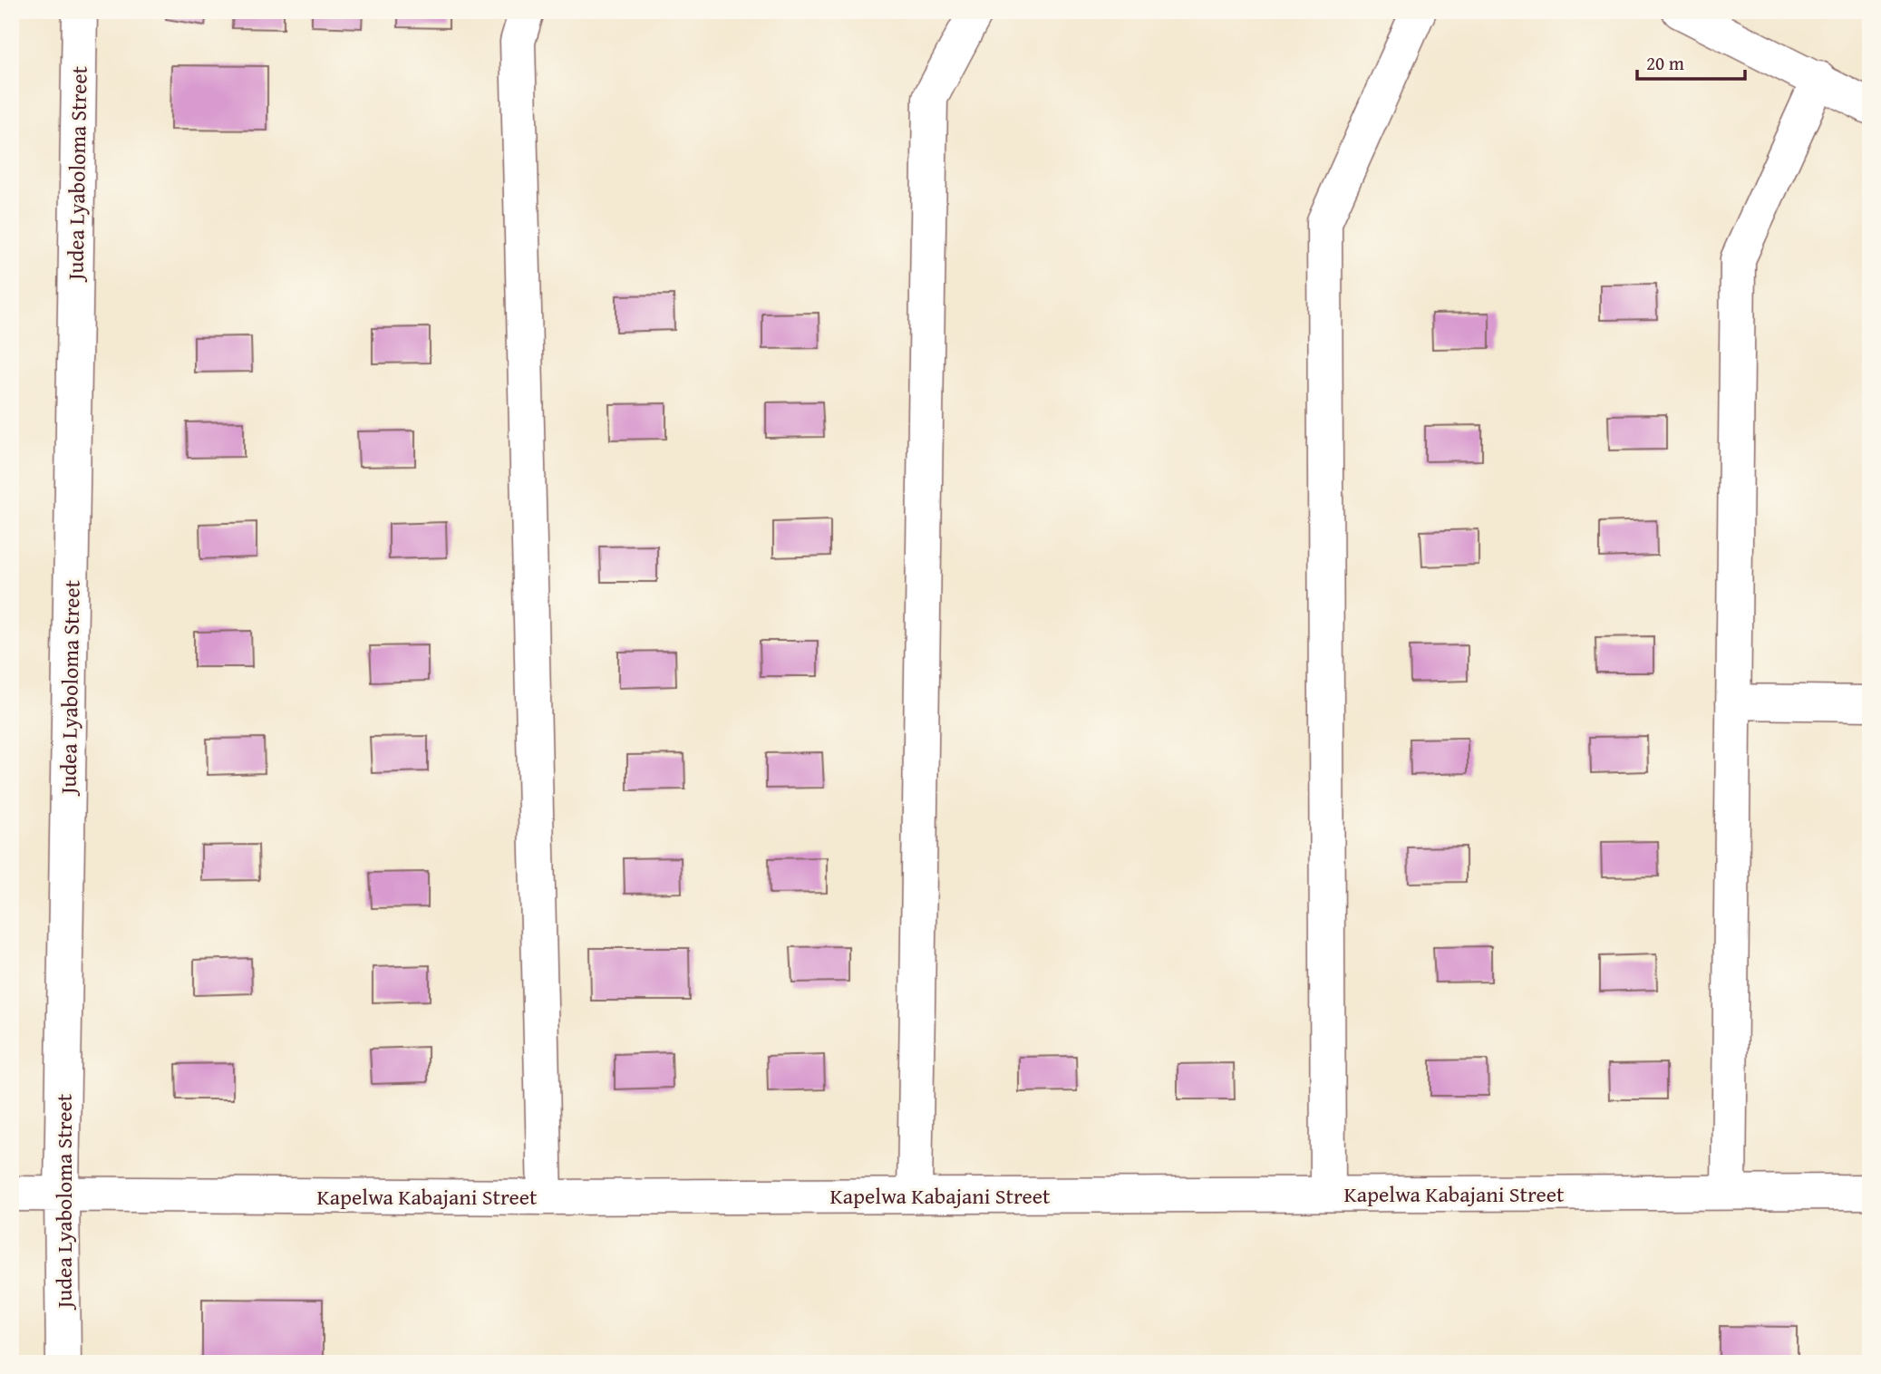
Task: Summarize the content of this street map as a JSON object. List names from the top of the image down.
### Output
{
  "streets": {
    "street": ["Judea Lyaboloma Street", "Kapelwa Kabajani Street"]
  },
  "crossings": [
    ["Judea Lyaboloma Street", "Kapelwa Kabajani Street"]
  ],
  "scale_bar": "20 m"
}
